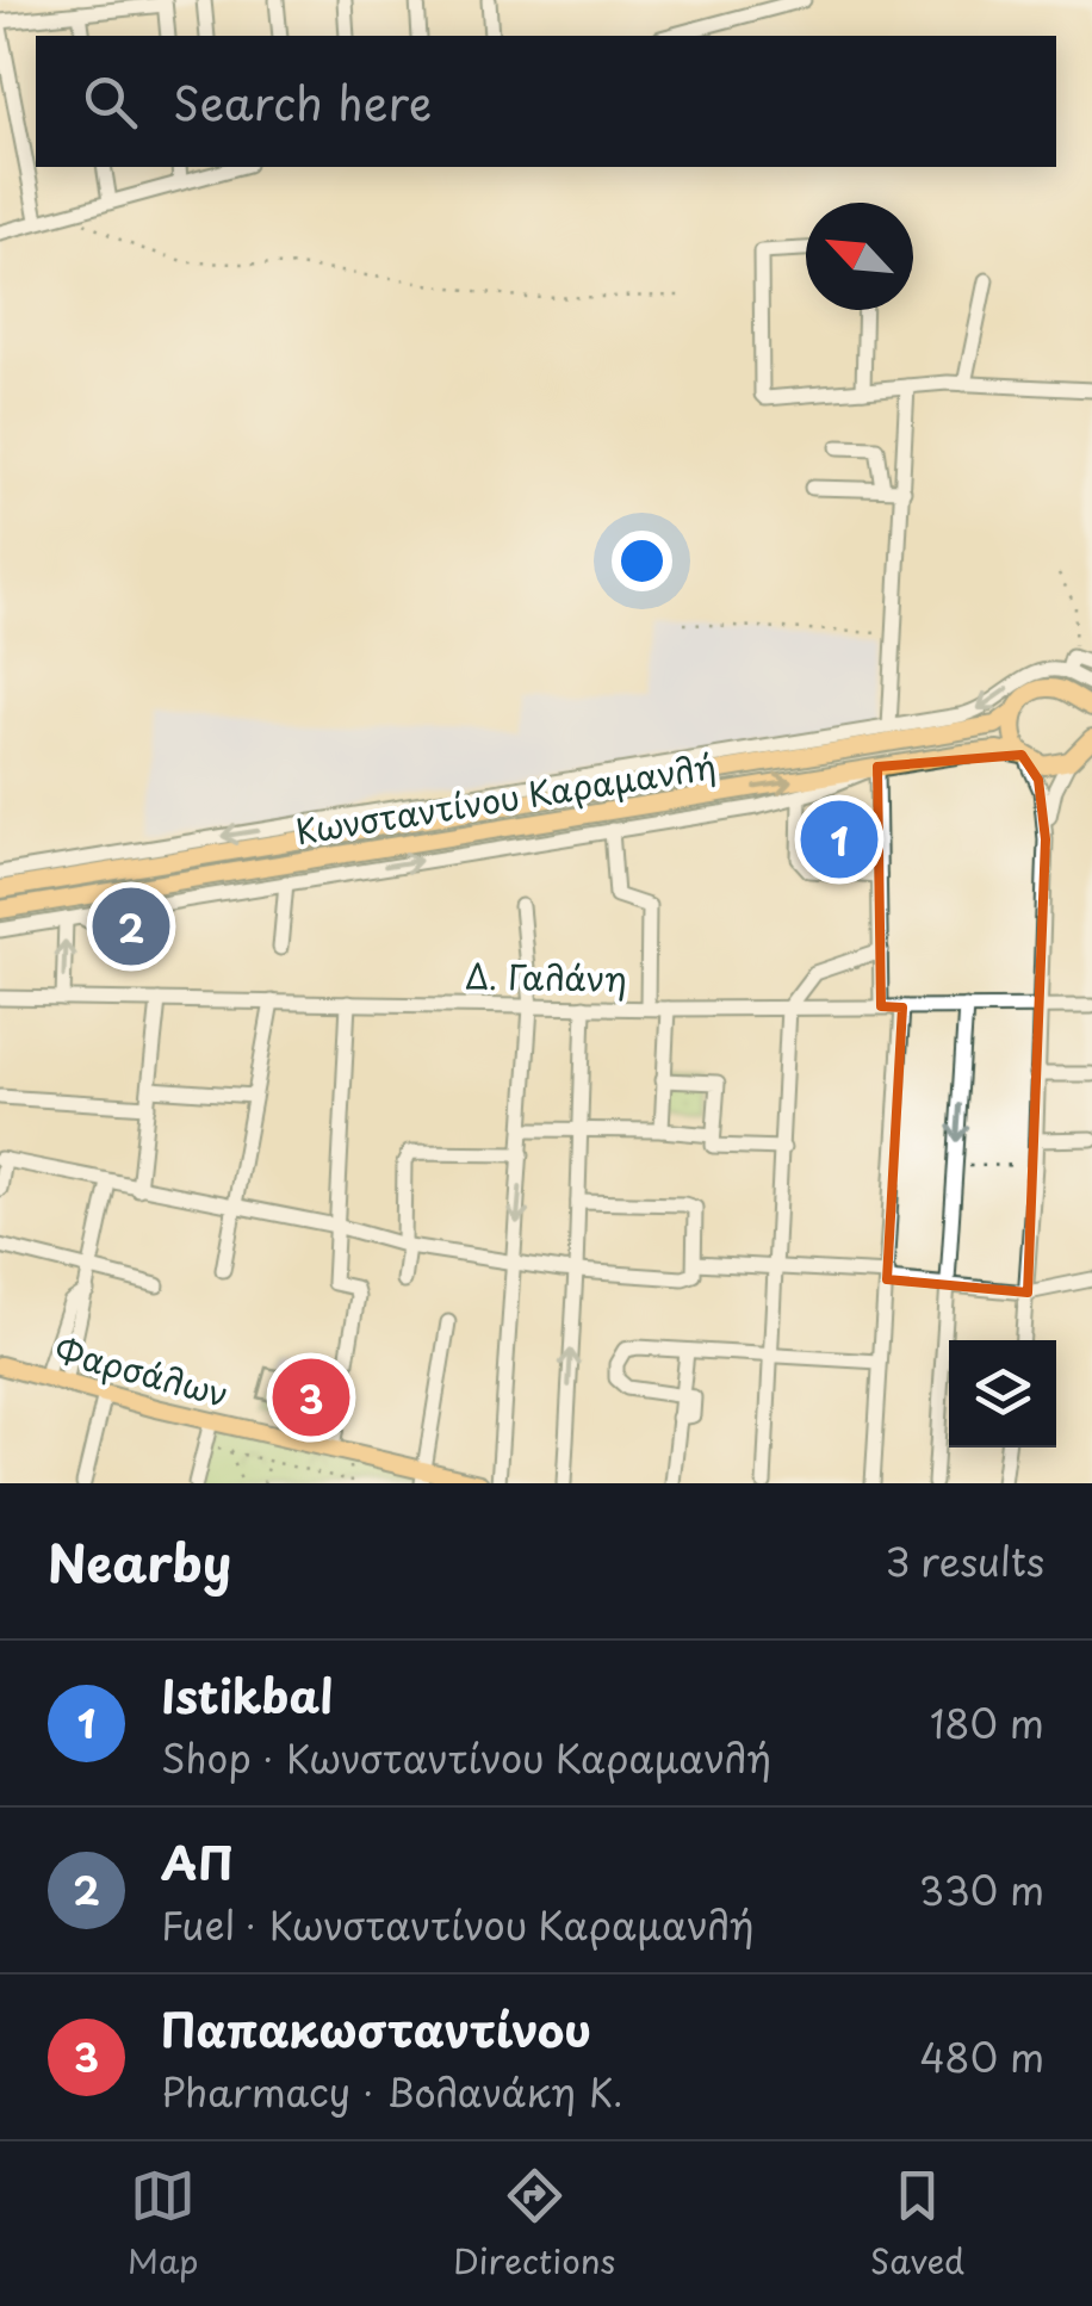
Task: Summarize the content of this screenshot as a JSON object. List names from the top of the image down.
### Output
{
  "streets": {
    "main road": ["Κωνσταντίνου Καραμανλή", "Φαρσάλων"],
    "street": ["Δ. Γαλάνη"]
  },
  "north": "top left",
  "page": {
    "search": "Search here",
    "pins": ["1", "2", "3"],
    "heading": ["Nearby", "3 results"],
    "list": [
      {
        "mark": "1",
        "name": "Istikbal",
        "note": "Shop · Κωνσταντίνου Καραμανλή",
        "value": "180 m"
      },
      {
        "mark": "2",
        "name": "ΑΠ",
        "note": "Fuel · Κωνσταντίνου Καραμανλή",
        "value": "330 m"
      },
      {
        "mark": "3",
        "name": "Παπακωσταντίνου",
        "note": "Pharmacy · Βολανάκη Κ.",
        "value": "480 m"
      }
    ],
    "nav": ["Map", "Directions", "Saved"]
  }
}
